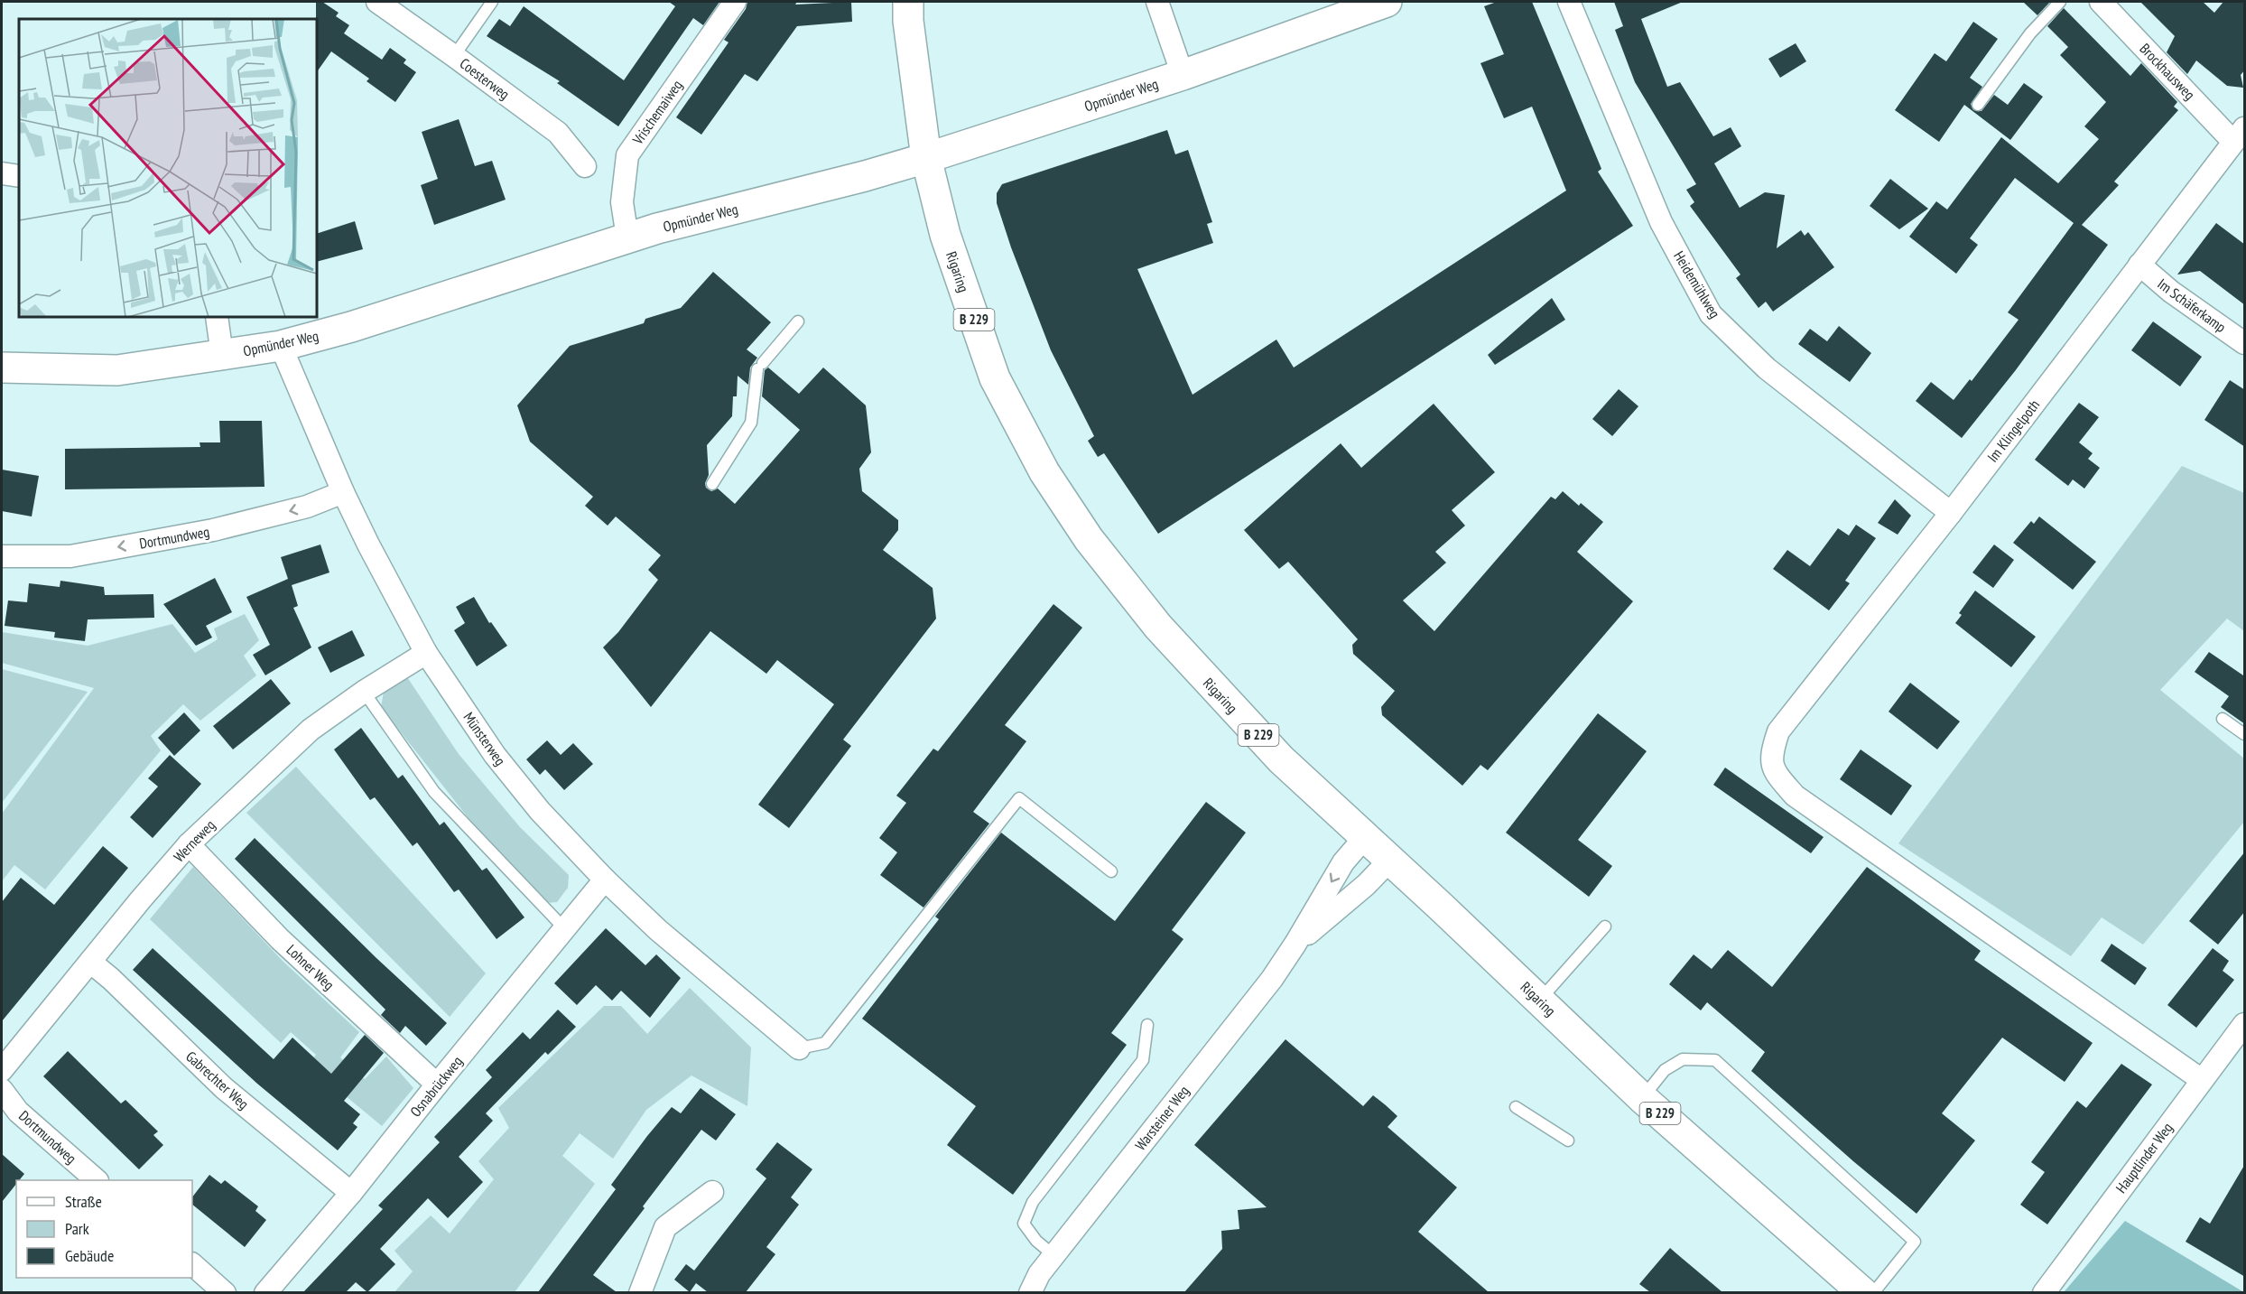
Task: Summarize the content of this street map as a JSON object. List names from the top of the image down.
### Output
{
  "streets": {
    "main road": ["Opmünder Weg", "Rigaring", "B 229"],
    "street": [
      "Brockhausweg",
      "Coesterweg",
      "Vrischemaiweg",
      "Heidemühlweg",
      "Im Schäferkamp",
      "Im Klingelpoth",
      "Dortmundweg",
      "Münsterweg",
      "Werneweg",
      "Lohner Weg",
      "Gabrechter Weg",
      "Osnabrückweg",
      "Warsteiner Weg",
      "Hauptlinder Weg"
    ]
  },
  "crossings": [
    ["Brockhausweg", "Im Klingelpoth"],
    ["Opmünder Weg", "Vrischemaiweg"],
    ["Opmünder Weg", "Rigaring"],
    ["Opmünder Weg", "Münsterweg"],
    ["Rigaring", "Warsteiner Weg"],
    ["Heidemühlweg", "Im Klingelpoth"],
    ["Im Schäferkamp", "Im Klingelpoth"],
    ["Im Klingelpoth", "Hauptlinder Weg"],
    ["Dortmundweg", "Münsterweg"],
    ["Münsterweg", "Werneweg"],
    ["Münsterweg", "Osnabrückweg"],
    ["Werneweg", "Lohner Weg"],
    ["Werneweg", "Gabrechter Weg"],
    ["Lohner Weg", "Osnabrückweg"],
    ["Gabrechter Weg", "Osnabrückweg"]
  ],
  "one_way": ["Dortmundweg"],
  "legend": ["Straße", "Park", "Gebäude"]
}
